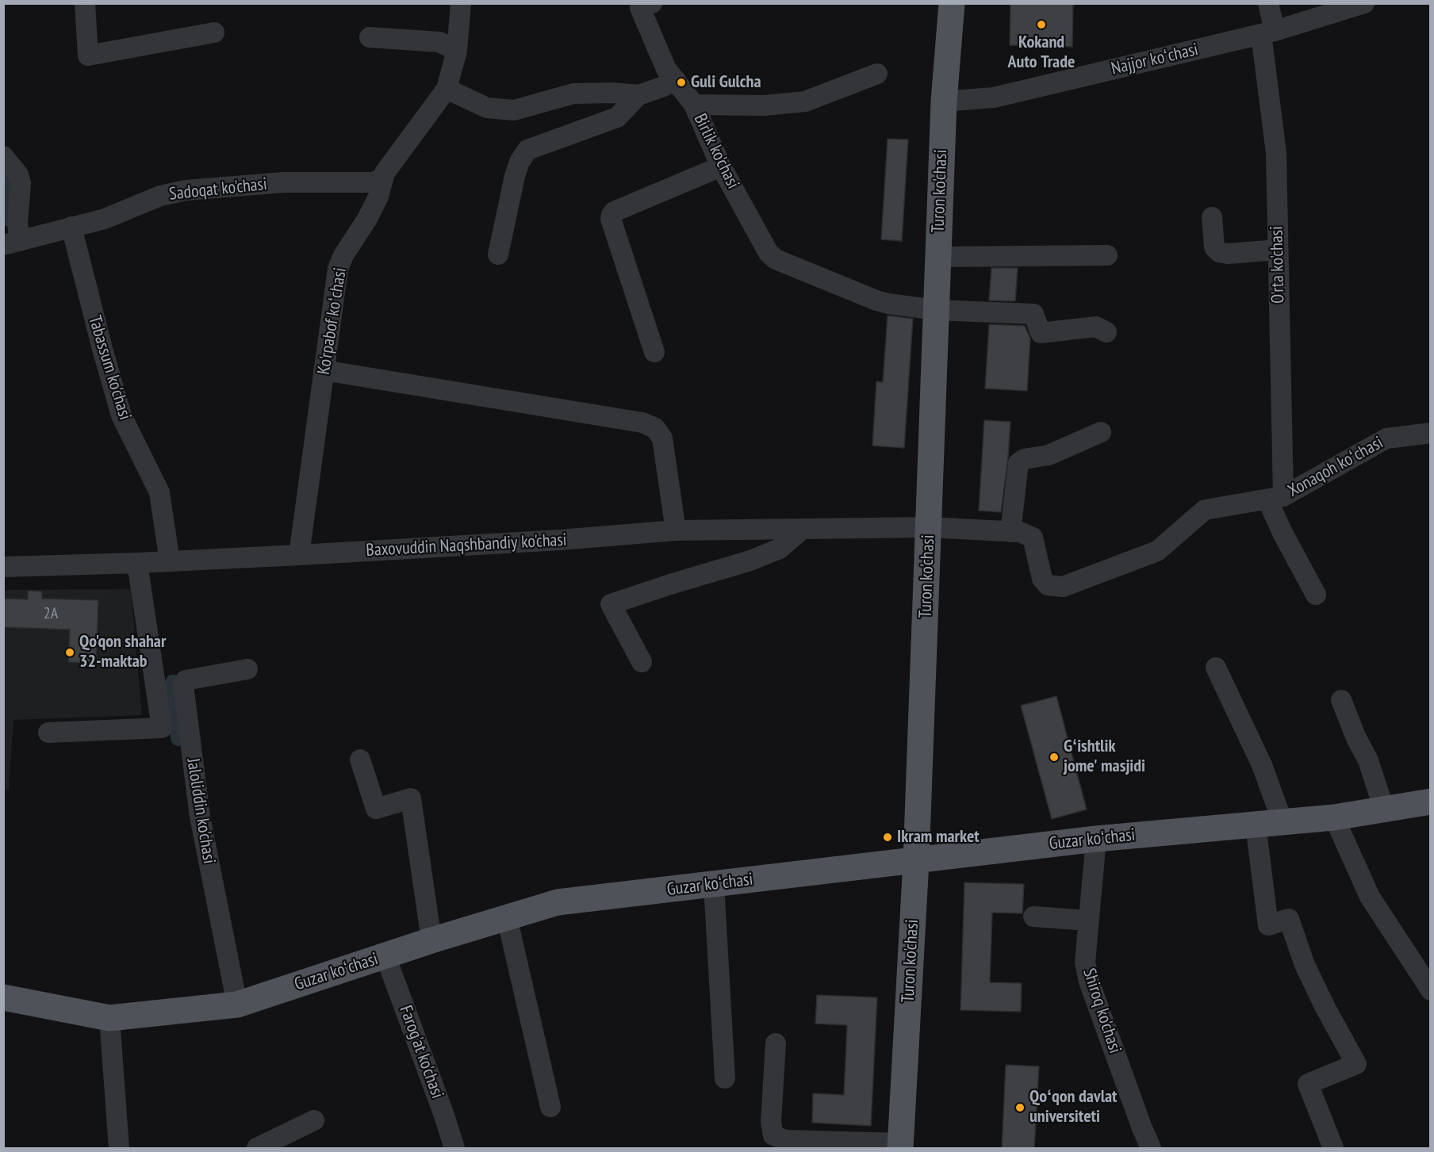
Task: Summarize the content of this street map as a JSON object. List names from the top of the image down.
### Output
{
  "streets": {
    "main road": ["Turon ko'chasi", "Guzar koʻchasi"],
    "street": [
      "Najjor koʻchasi",
      "Birlik ko'chasi",
      "Sadoqat ko'chasi",
      "O'rta ko'chasi",
      "Ko'rpabof koʻchasi",
      "Tabassum ko'chasi",
      "Xonaqoh koʻchasi",
      "Baxovuddin Naqshbandiy ko'chasi",
      "Jaloliddin ko'chasi",
      "Shiroq ko'chasi",
      "Farog'at ko'chasi"
    ]
  },
  "crossings": [
    ["Najjor koʻchasi", "Turon ko'chasi"],
    ["Najjor koʻchasi", "O'rta ko'chasi"],
    ["Birlik ko'chasi", "Turon ko'chasi"],
    ["Sadoqat ko'chasi", "Ko'rpabof koʻchasi"],
    ["Sadoqat ko'chasi", "Tabassum ko'chasi"],
    ["Turon ko'chasi", "Xonaqoh koʻchasi"],
    ["Turon ko'chasi", "Baxovuddin Naqshbandiy ko'chasi"],
    ["Turon ko'chasi", "Guzar koʻchasi"],
    ["O'rta ko'chasi", "Xonaqoh koʻchasi"],
    ["Ko'rpabof koʻchasi", "Baxovuddin Naqshbandiy ko'chasi"],
    ["Tabassum ko'chasi", "Baxovuddin Naqshbandiy ko'chasi"],
    ["Xonaqoh koʻchasi", "Baxovuddin Naqshbandiy ko'chasi"],
    ["Jaloliddin ko'chasi", "Guzar koʻchasi"],
    ["Guzar koʻchasi", "Shiroq ko'chasi"],
    ["Guzar koʻchasi", "Farog'at ko'chasi"]
  ],
  "places": [
    "Kokand Auto Trade",
    "Guli Gulcha",
    "Qo'qon shahar 32-maktab",
    "Gʻishtlik jome' masjidi",
    "Ikram market",
    "Qoʻqon davlat universiteti"
  ],
  "house_numbers": ["2A"]
}
